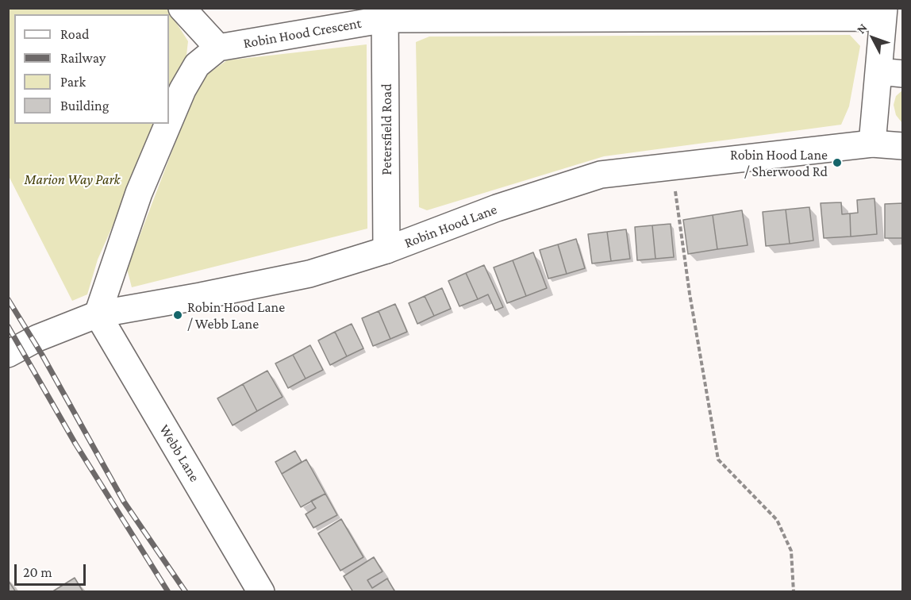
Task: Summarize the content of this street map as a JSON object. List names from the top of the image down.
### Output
{
  "streets": {
    "street": [
      "Robin Hood Crescent",
      "Petersfield Road",
      "Robin Hood Lane",
      "Webb Lane"
    ]
  },
  "crossings": [
    ["Robin Hood Crescent", "Petersfield Road"],
    ["Robin Hood Crescent", "Robin Hood Lane"],
    ["Robin Hood Crescent", "Webb Lane"],
    ["Petersfield Road", "Robin Hood Lane"],
    ["Robin Hood Lane", "Webb Lane"]
  ],
  "parks": ["Marion Way Park"],
  "places": ["Robin Hood Lane / Sherwood Rd", "Robin Hood Lane / Webb Lane"],
  "legend": [
    "Road",
    "Railway",
    "Park",
    "Building"
  ],
  "scale_bar": "20 m",
  "north": "top left"
}
